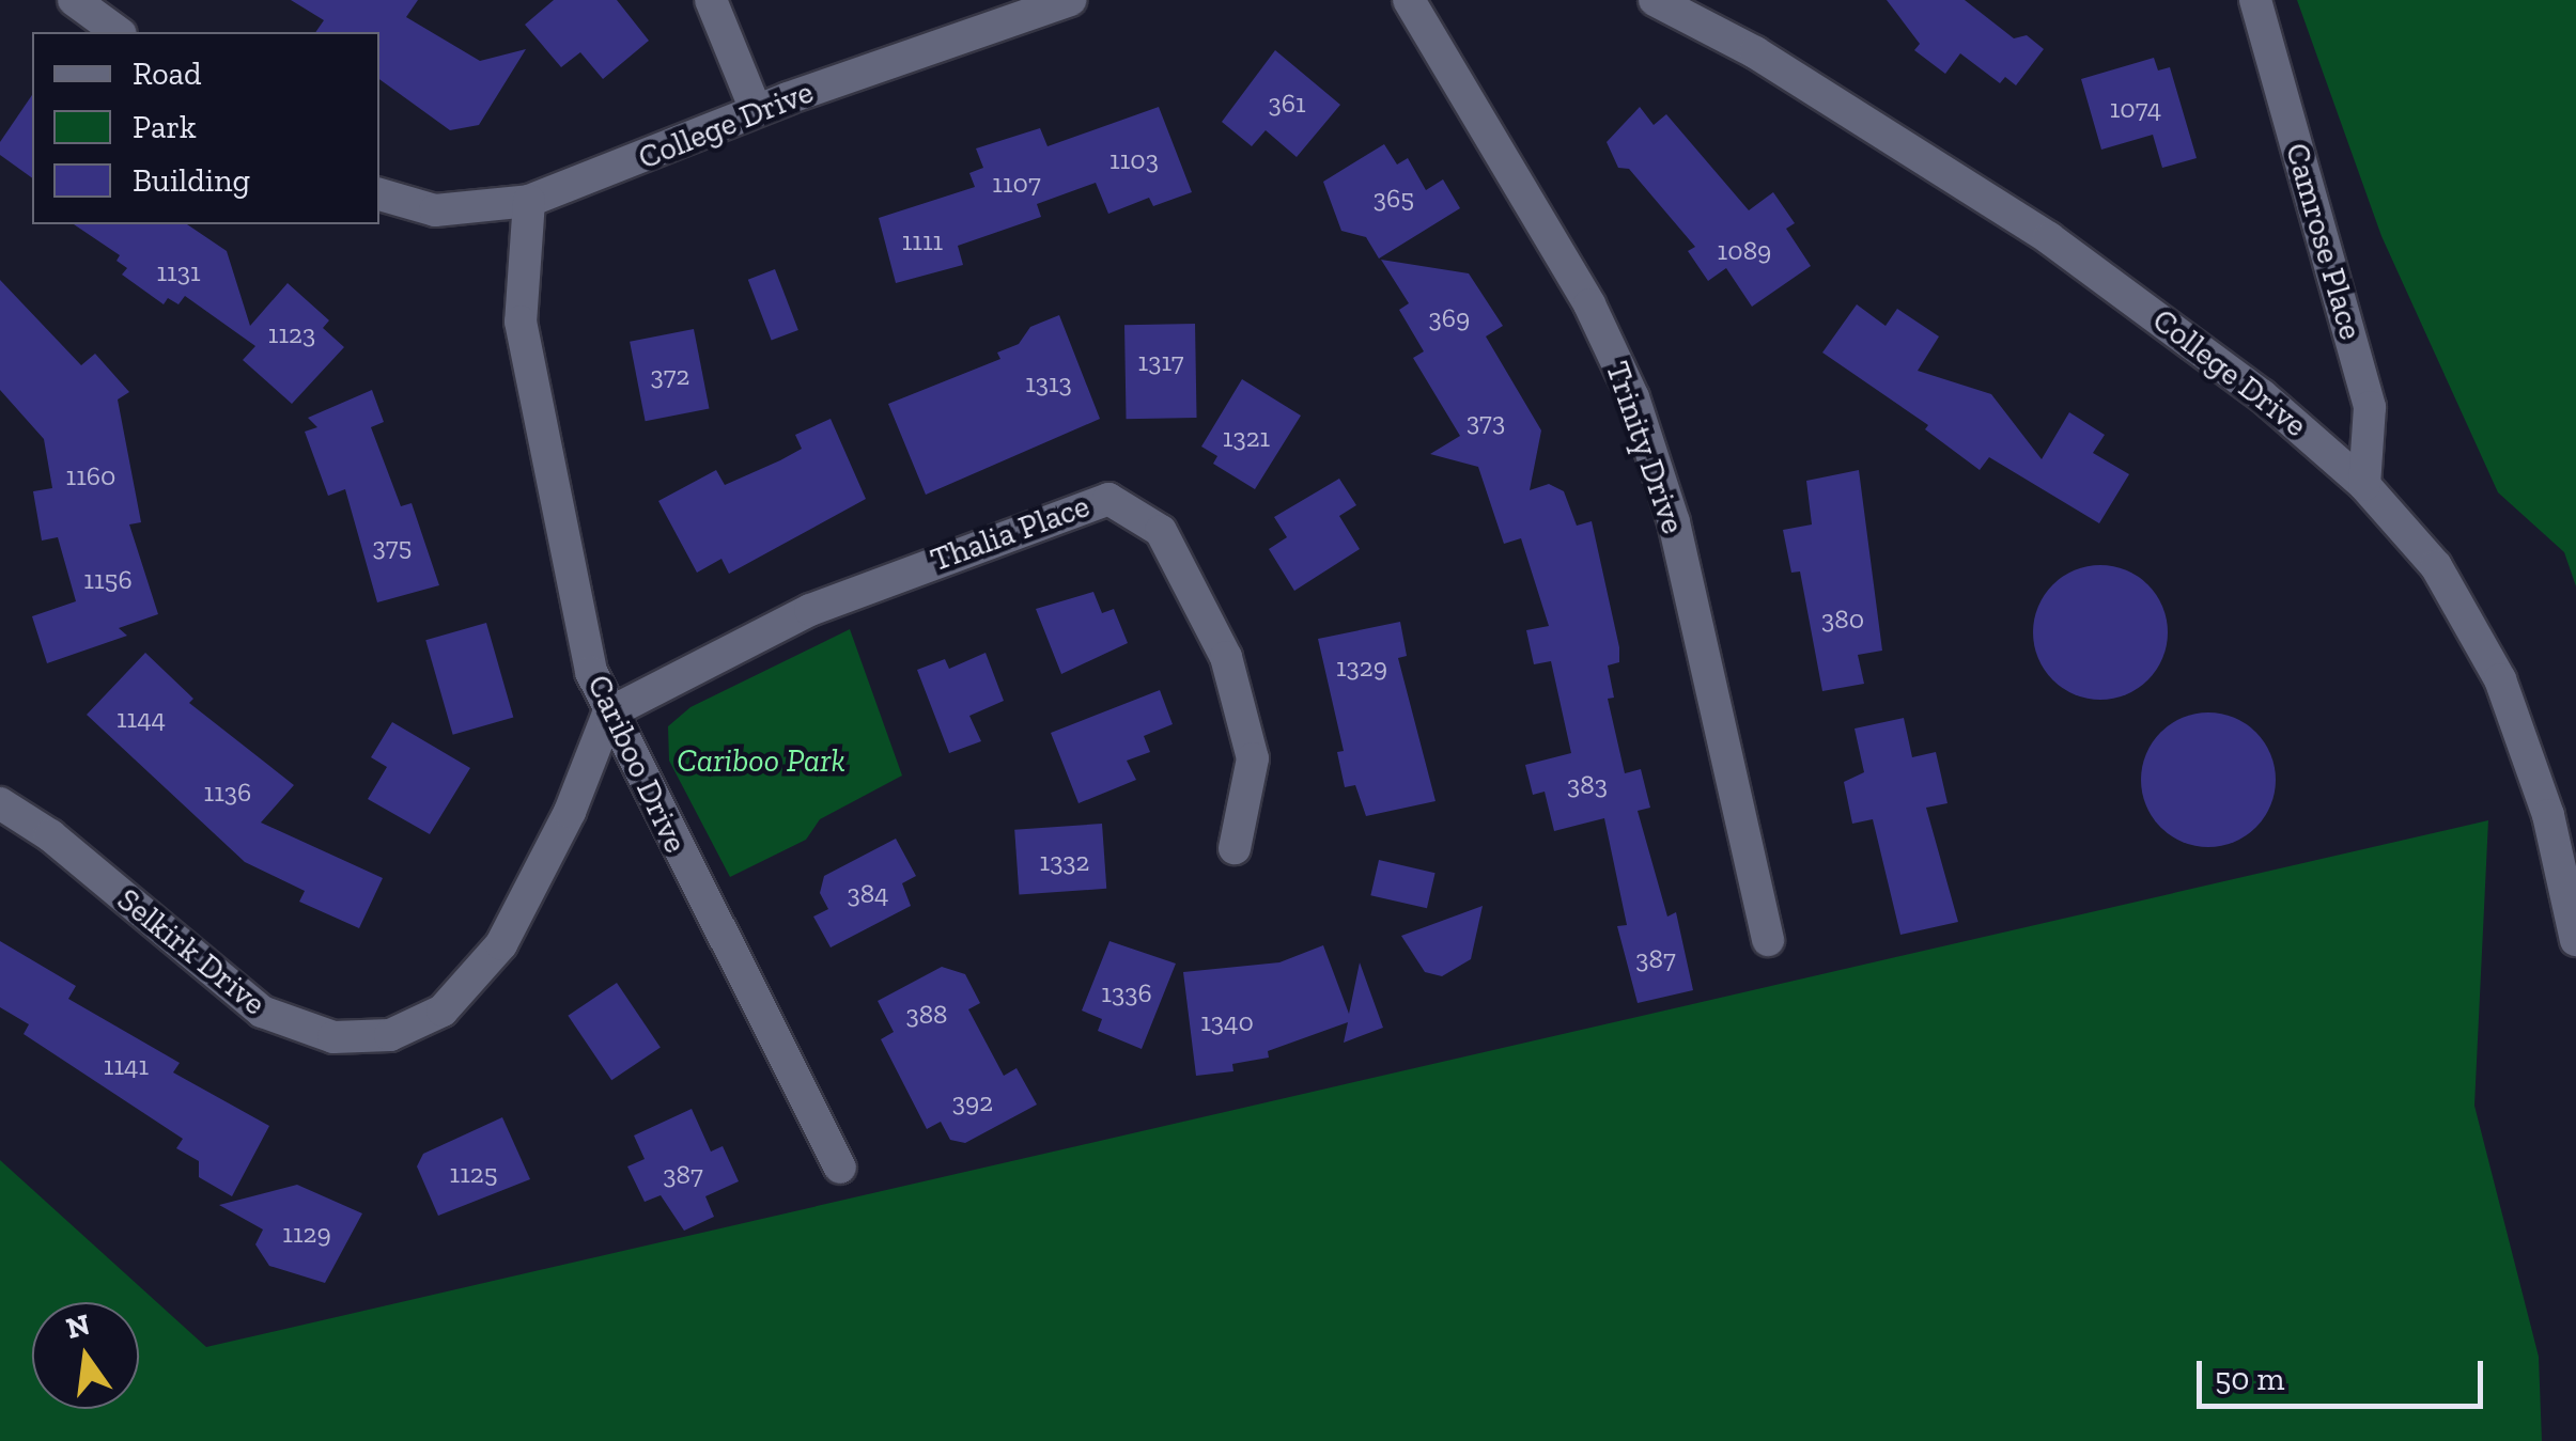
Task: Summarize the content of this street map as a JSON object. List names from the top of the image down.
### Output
{
  "streets": {
    "street": [
      "College Drive",
      "Camrose Place",
      "Trinity Drive",
      "Thalia Place",
      "Cariboo Drive",
      "Selkirk Drive"
    ]
  },
  "crossings": [
    ["College Drive", "Camrose Place"],
    ["College Drive", "Cariboo Drive"],
    ["Thalia Place", "Cariboo Drive"],
    ["Thalia Place", "Selkirk Drive"],
    ["Cariboo Drive", "Selkirk Drive"]
  ],
  "parks": ["Cariboo Park"],
  "house_numbers": [
    "361",
    "1074",
    "1103",
    "1107",
    "365",
    "1111",
    "1089",
    "1131",
    "369",
    "1123",
    "1317",
    "372",
    "1313",
    "373",
    "1321",
    "1160",
    "375",
    "1156",
    "380",
    "1329",
    "1144",
    "383",
    "1136",
    "1332",
    "384",
    "387",
    "1336",
    "388",
    "1340",
    "1141",
    "392",
    "1125",
    "387",
    "1129"
  ],
  "legend": ["Road", "Park", "Building"],
  "scale_bar": "50 m",
  "north": "top"
}
